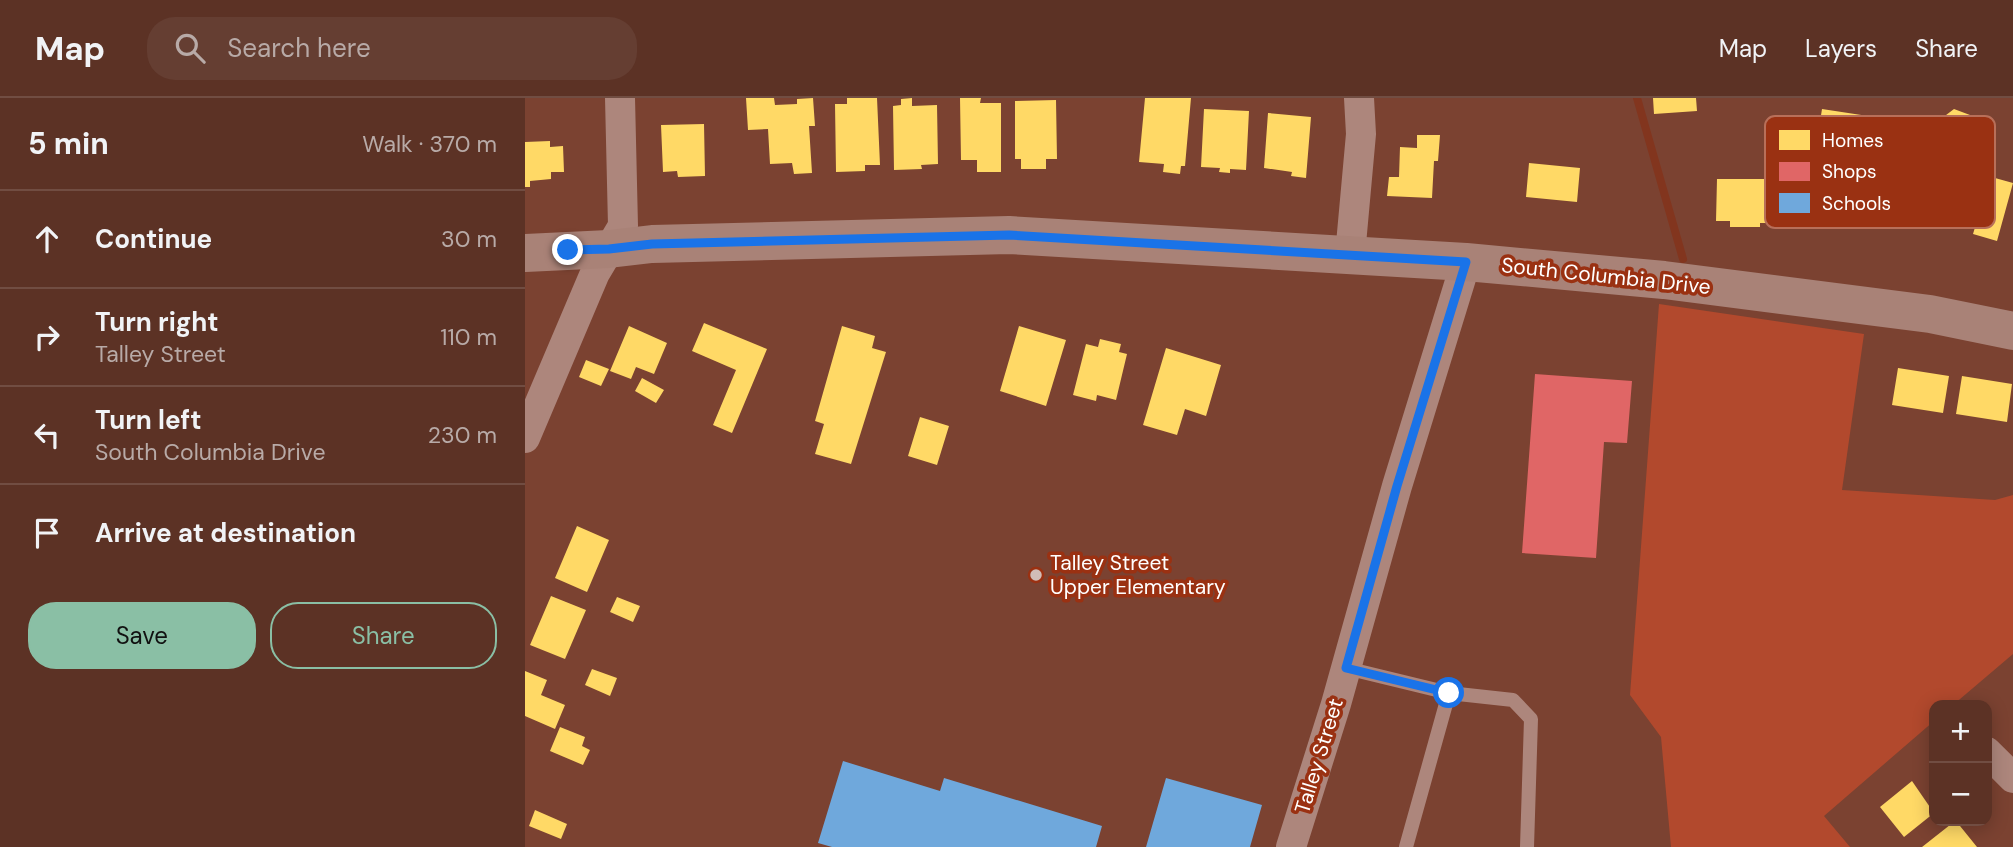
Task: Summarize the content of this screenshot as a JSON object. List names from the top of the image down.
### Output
{
  "streets": {
    "main road": ["South Columbia Drive"],
    "street": ["Talley Street"]
  },
  "crossings": [
    ["South Columbia Drive", "Talley Street"]
  ],
  "places": ["Talley Street Upper Elementary"],
  "legend": ["Homes", "Shops", "Schools"],
  "page": {
    "header": "Map",
    "search": "Search here",
    "nav": ["Map", "Layers", "Share"],
    "heading": ["5 min", "Walk · 370 m"],
    "list": [
      ["Continue", "30 m"],
      ["Turn right", "Talley Street", "110 m"],
      ["Turn left", "South Columbia Drive", "230 m"],
      "Arrive at destination"
    ],
    "buttons": ["Save", "Share"],
    "map_buttons": ["+", "−"]
  }
}
